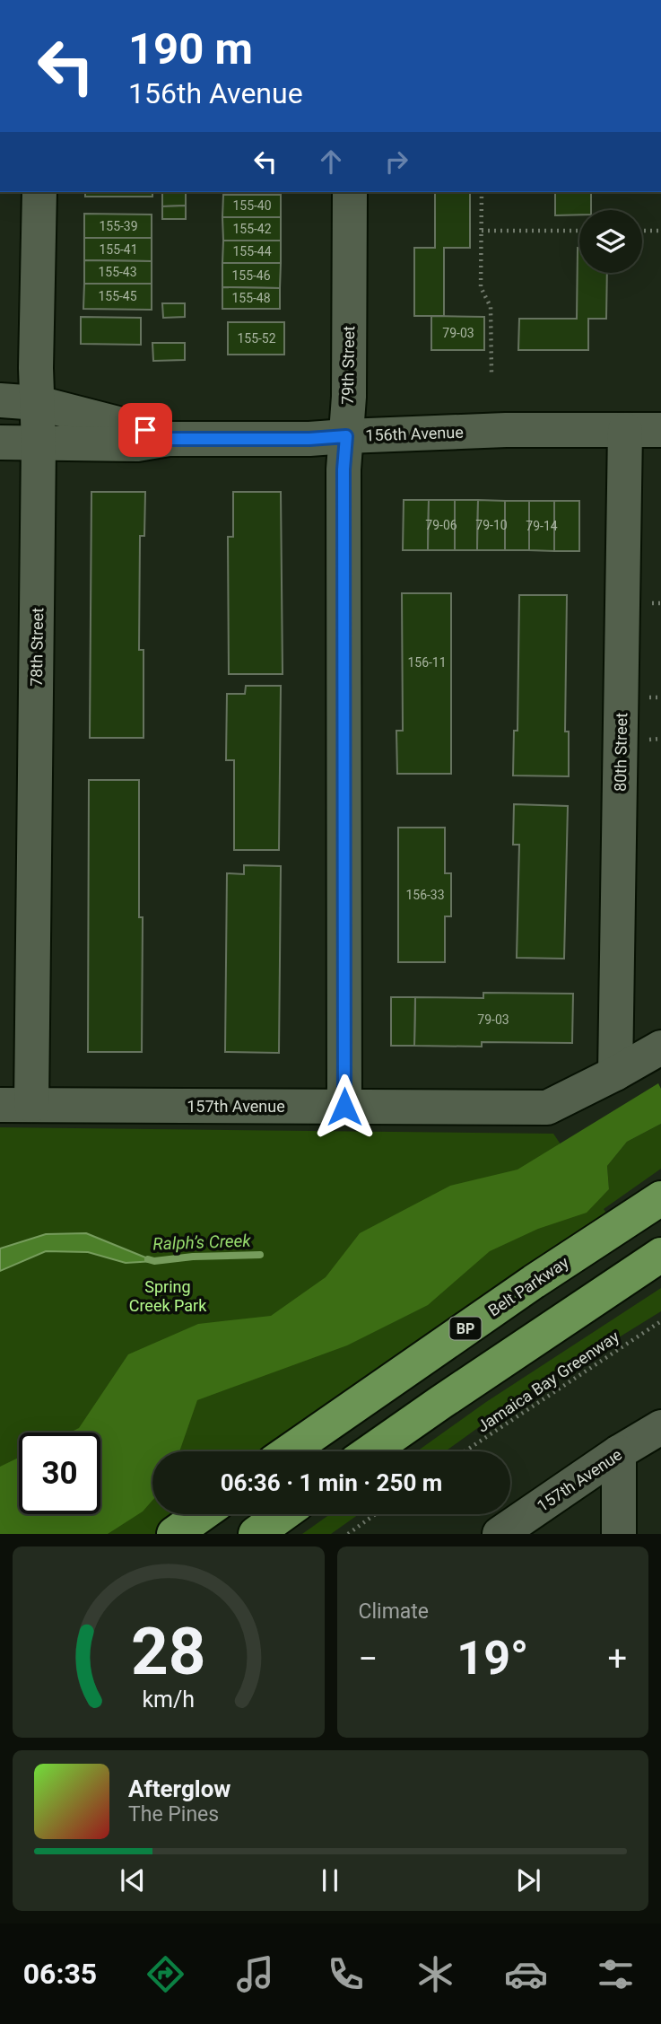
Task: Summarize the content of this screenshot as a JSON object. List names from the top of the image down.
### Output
{
  "streets": {
    "highway": ["Belt Parkway", "BP"],
    "street": [
      "79th Street",
      "156th Avenue",
      "78th Street",
      "80th Street",
      "157th Avenue"
    ],
    "path": ["Jamaica Bay Greenway"]
  },
  "crossings": [
    ["79th Street", "156th Avenue"],
    ["79th Street", "157th Avenue"],
    ["156th Avenue", "78th Street"],
    ["156th Avenue", "80th Street"],
    ["78th Street", "157th Avenue"],
    ["80th Street", "157th Avenue"]
  ],
  "water": ["Ralph’s Creek"],
  "parks": ["Spring Creek Park"],
  "house_numbers": [
    "155-40",
    "155-39",
    "155-42",
    "155-41",
    "155-44",
    "155-43",
    "155-46",
    "155-45",
    "155-48",
    "79-03",
    "155-52",
    "79-06",
    "79-10",
    "79-14",
    "156-11",
    "156-33",
    "79-03"
  ],
  "page": {
    "turn": ["190 m", "156th Avenue"],
    "limit": "30",
    "trip": "06:36 · 1 min · 250 m",
    "tile": "Climate",
    "heat": ["−", "19°", "+"],
    "song": ["Afterglow", "The Pines"],
    "tabs": "06:35",
    "gauge": ["28", "km/h"]
  }
}
